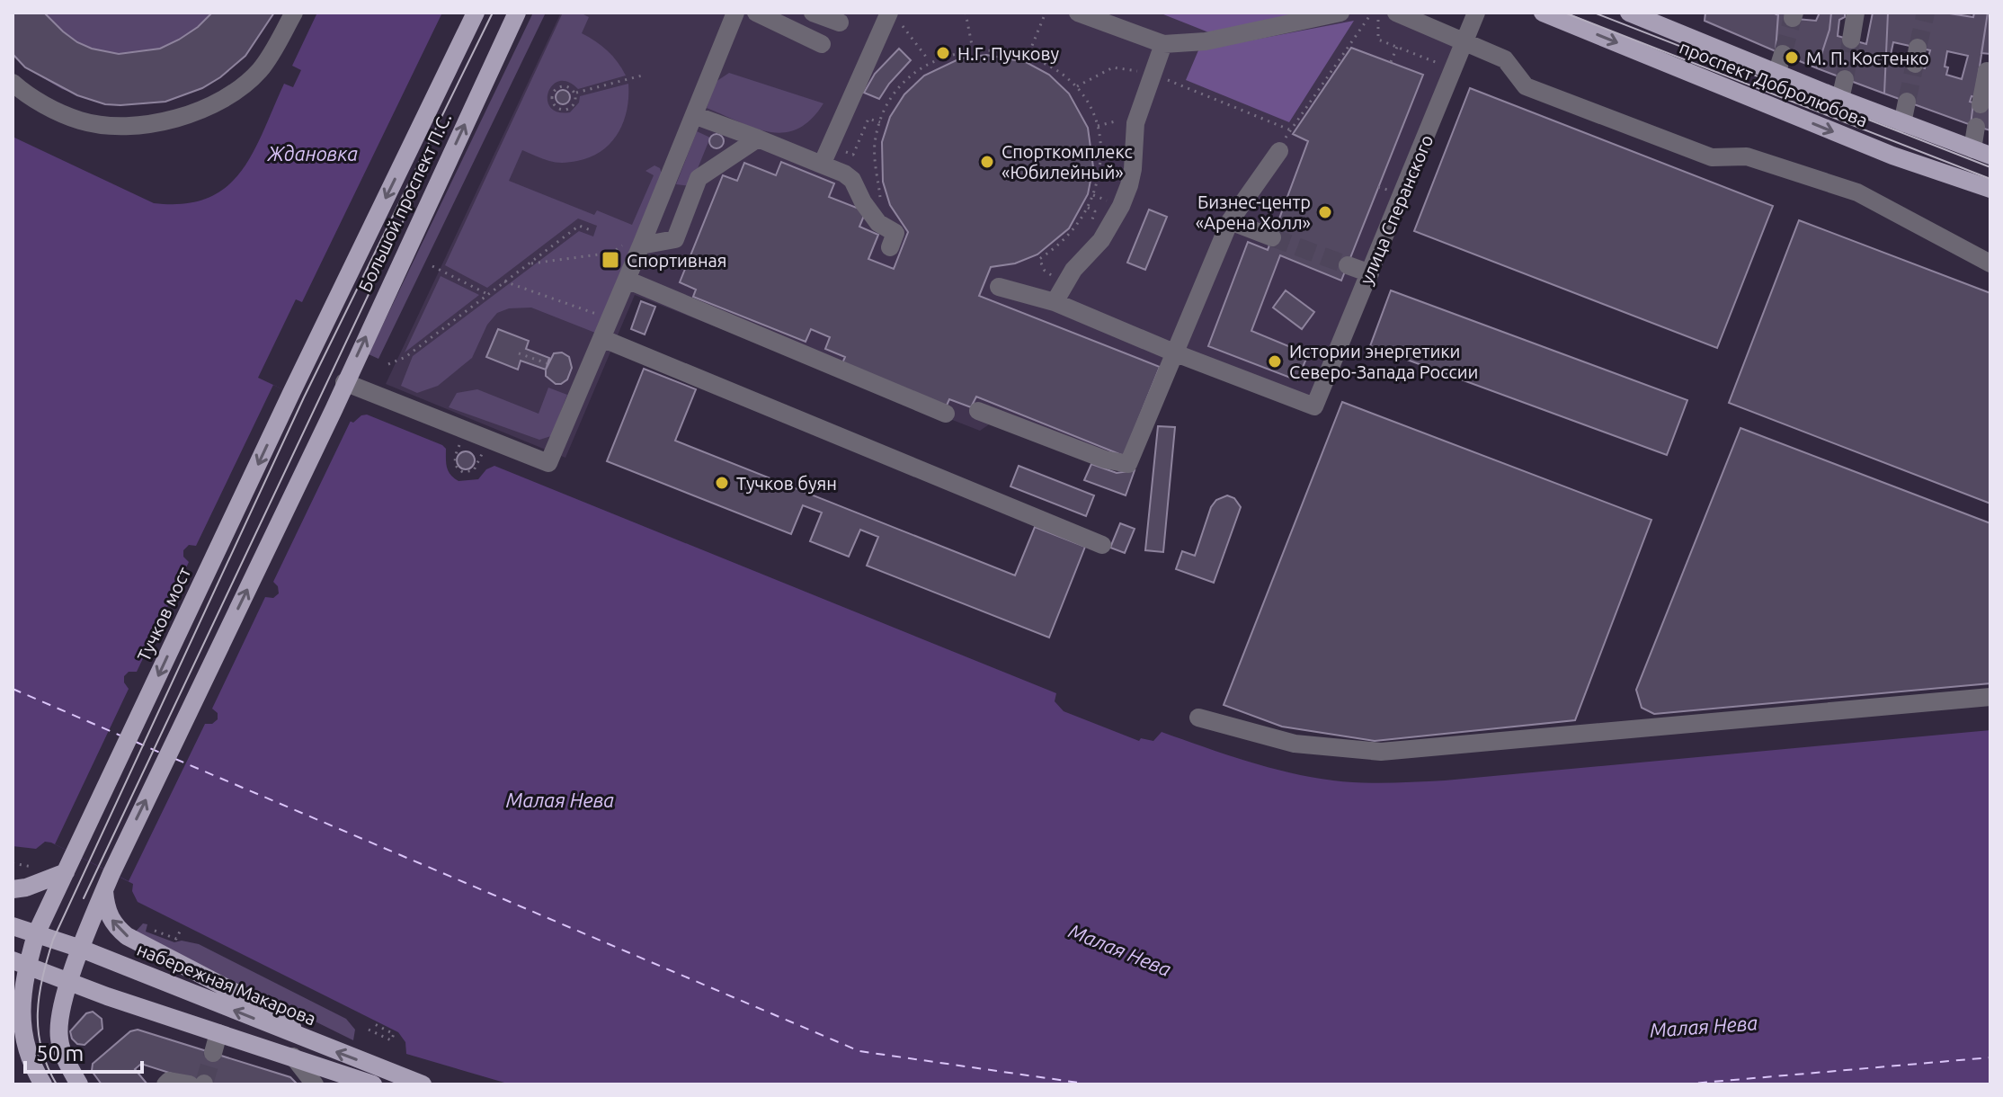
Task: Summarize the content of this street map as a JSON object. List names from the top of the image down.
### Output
{
  "streets": {
    "main road": [
      "проспект Добролюбова",
      "Большой проспект П.С.",
      "Тучков мост",
      "набережная Макарова"
    ],
    "street": ["улица Сперанского"]
  },
  "crossings": [
    ["Большой проспект П.С.", "Тучков мост"],
    ["Тучков мост", "набережная Макарова"]
  ],
  "one_way": ["Тучков мост"],
  "water": ["Ждановка", "Малая Нева"],
  "places": {
    "other": [
      "Н.Г. Пучкову",
      "М. П. Костенко",
      "Спорткомплекс «Юбилейный»",
      "Бизнес-центр «Арена Холл»",
      "Истории энергетики Северо-Запада России",
      "Тучков буян"
    ],
    "transit": ["Спортивная"]
  },
  "scale_bar": "50 m"
}
